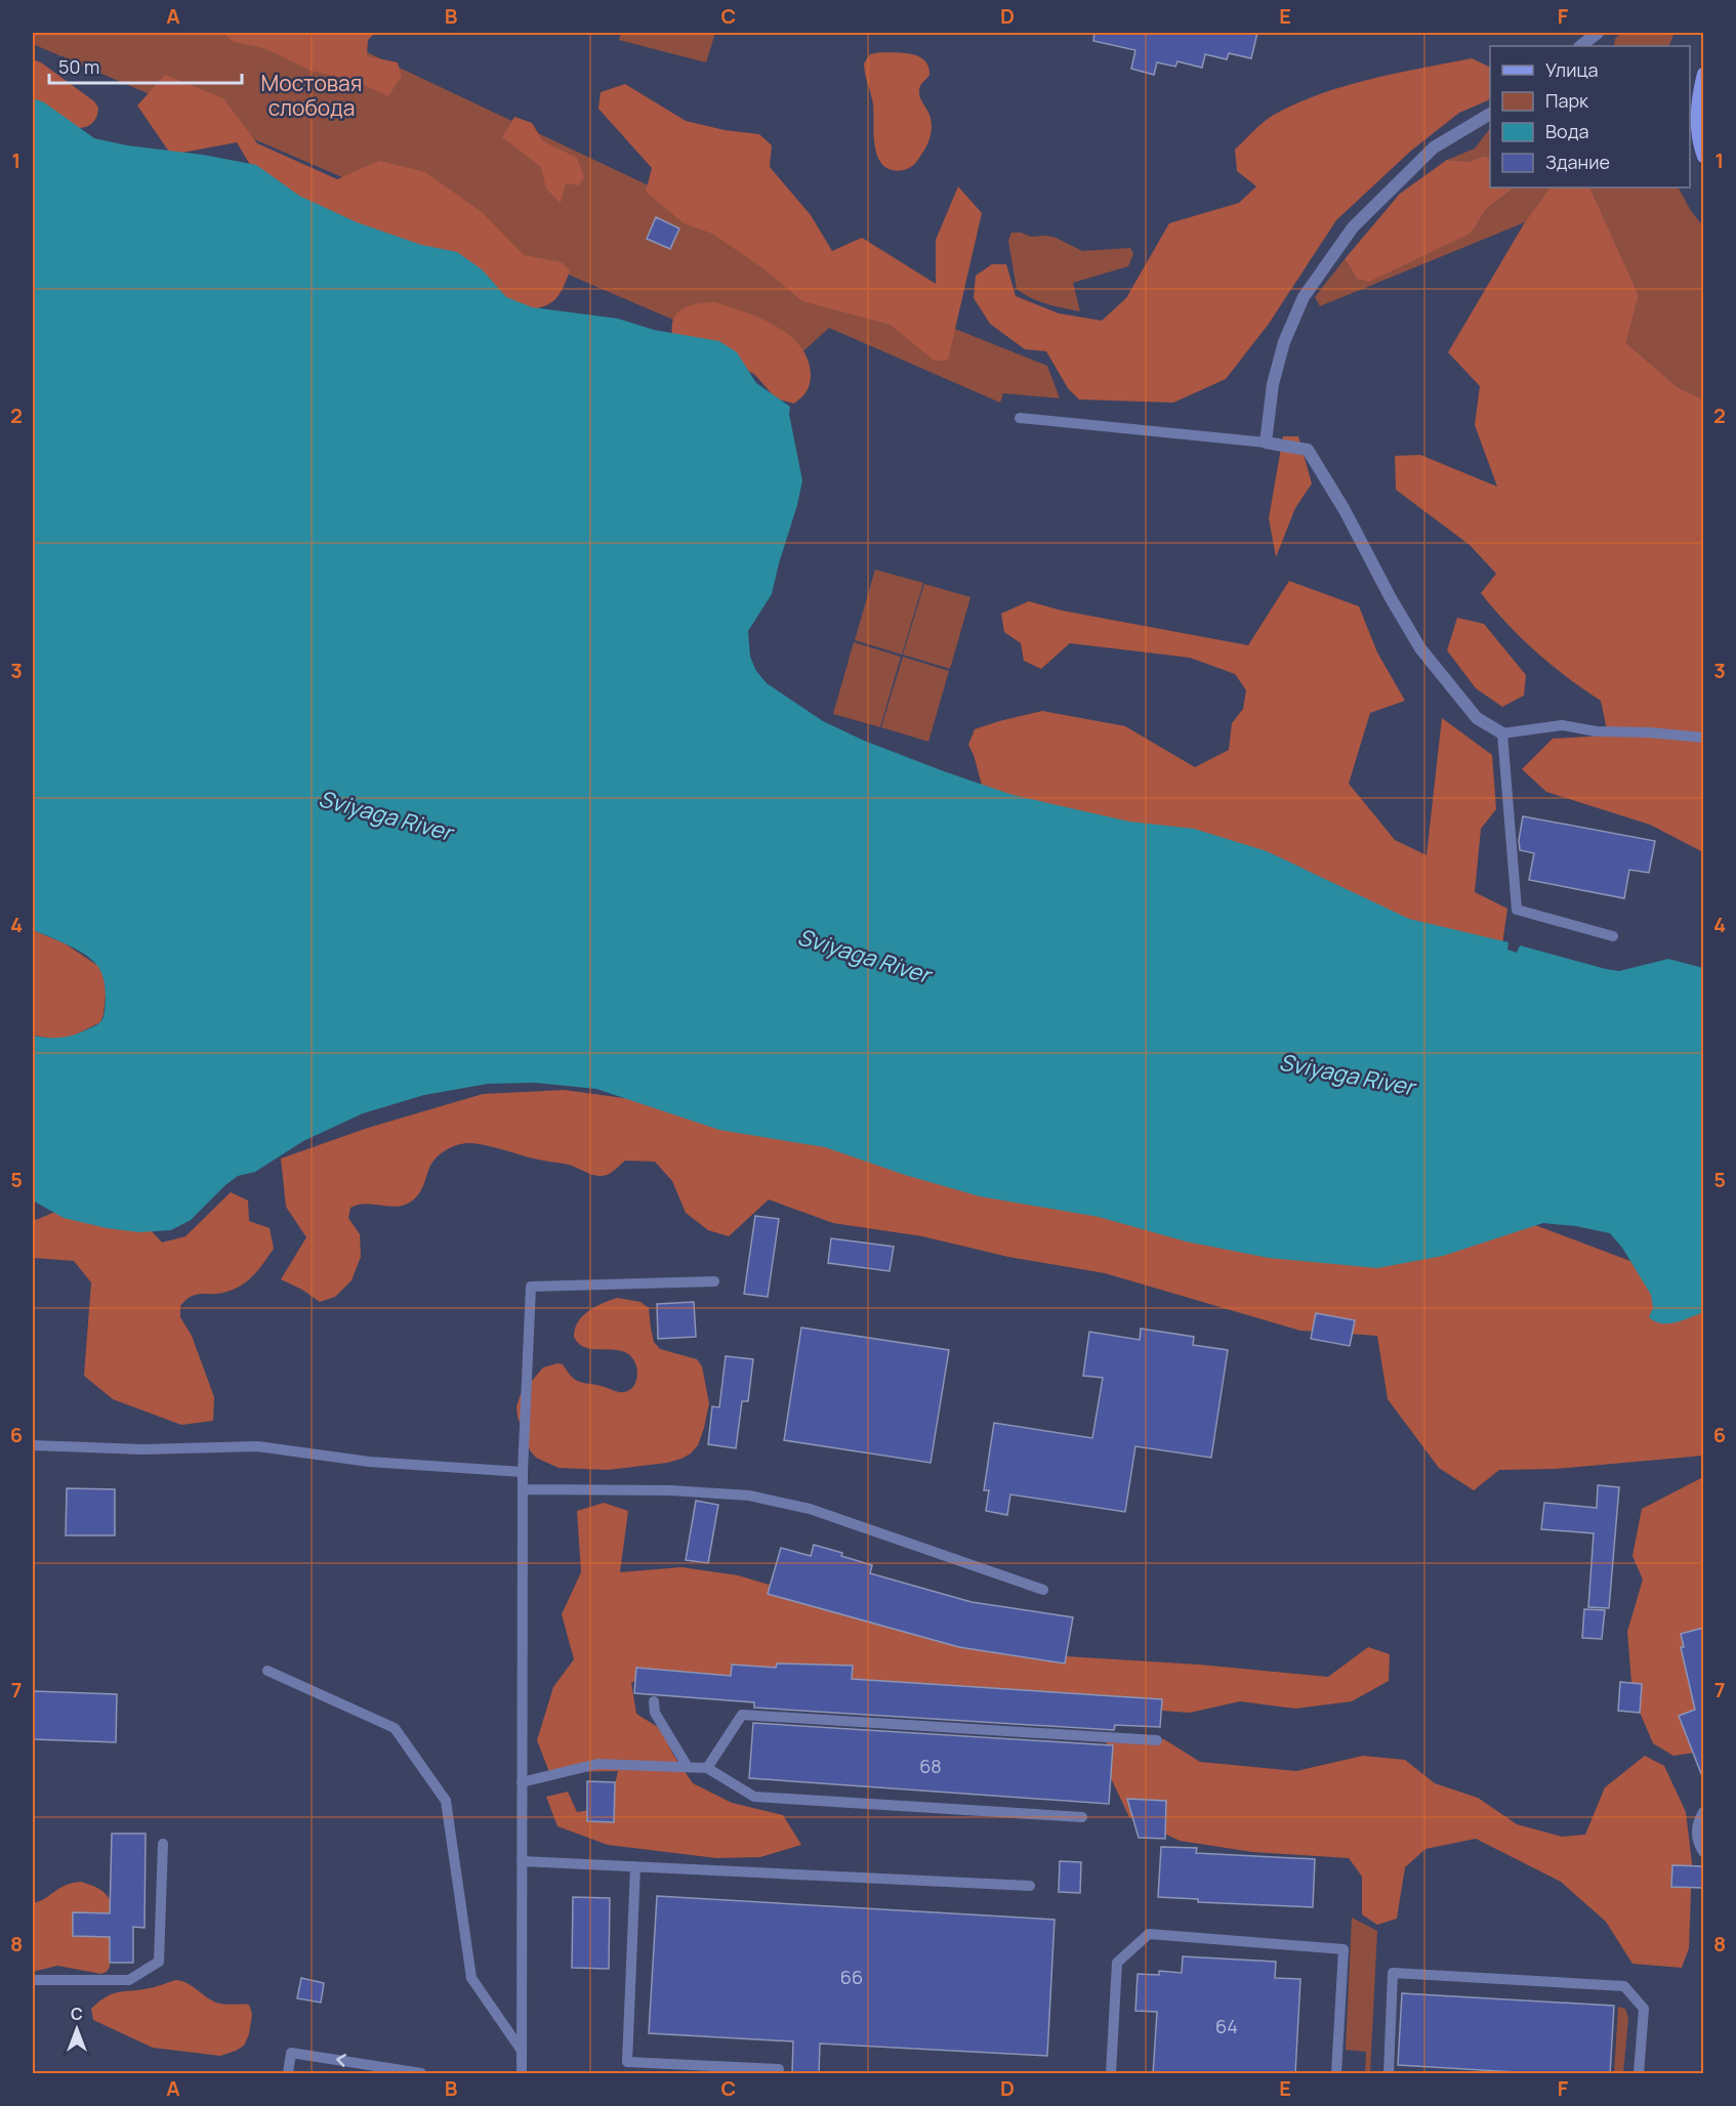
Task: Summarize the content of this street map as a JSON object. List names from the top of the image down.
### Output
{
  "water": ["Sviyaga River"],
  "parks": ["Мостовая слобода"],
  "house_numbers": ["68", "66", "64"],
  "legend": [
    "Улица",
    "Парк",
    "Вода",
    "Здание"
  ],
  "scale_bar": "50 m",
  "north": "top",
  "grid": {
    "columns": [
      "A",
      "B",
      "C",
      "D",
      "E",
      "F"
    ],
    "rows": [
      "1",
      "2",
      "3",
      "4",
      "5",
      "6",
      "7",
      "8"
    ]
  }
}
